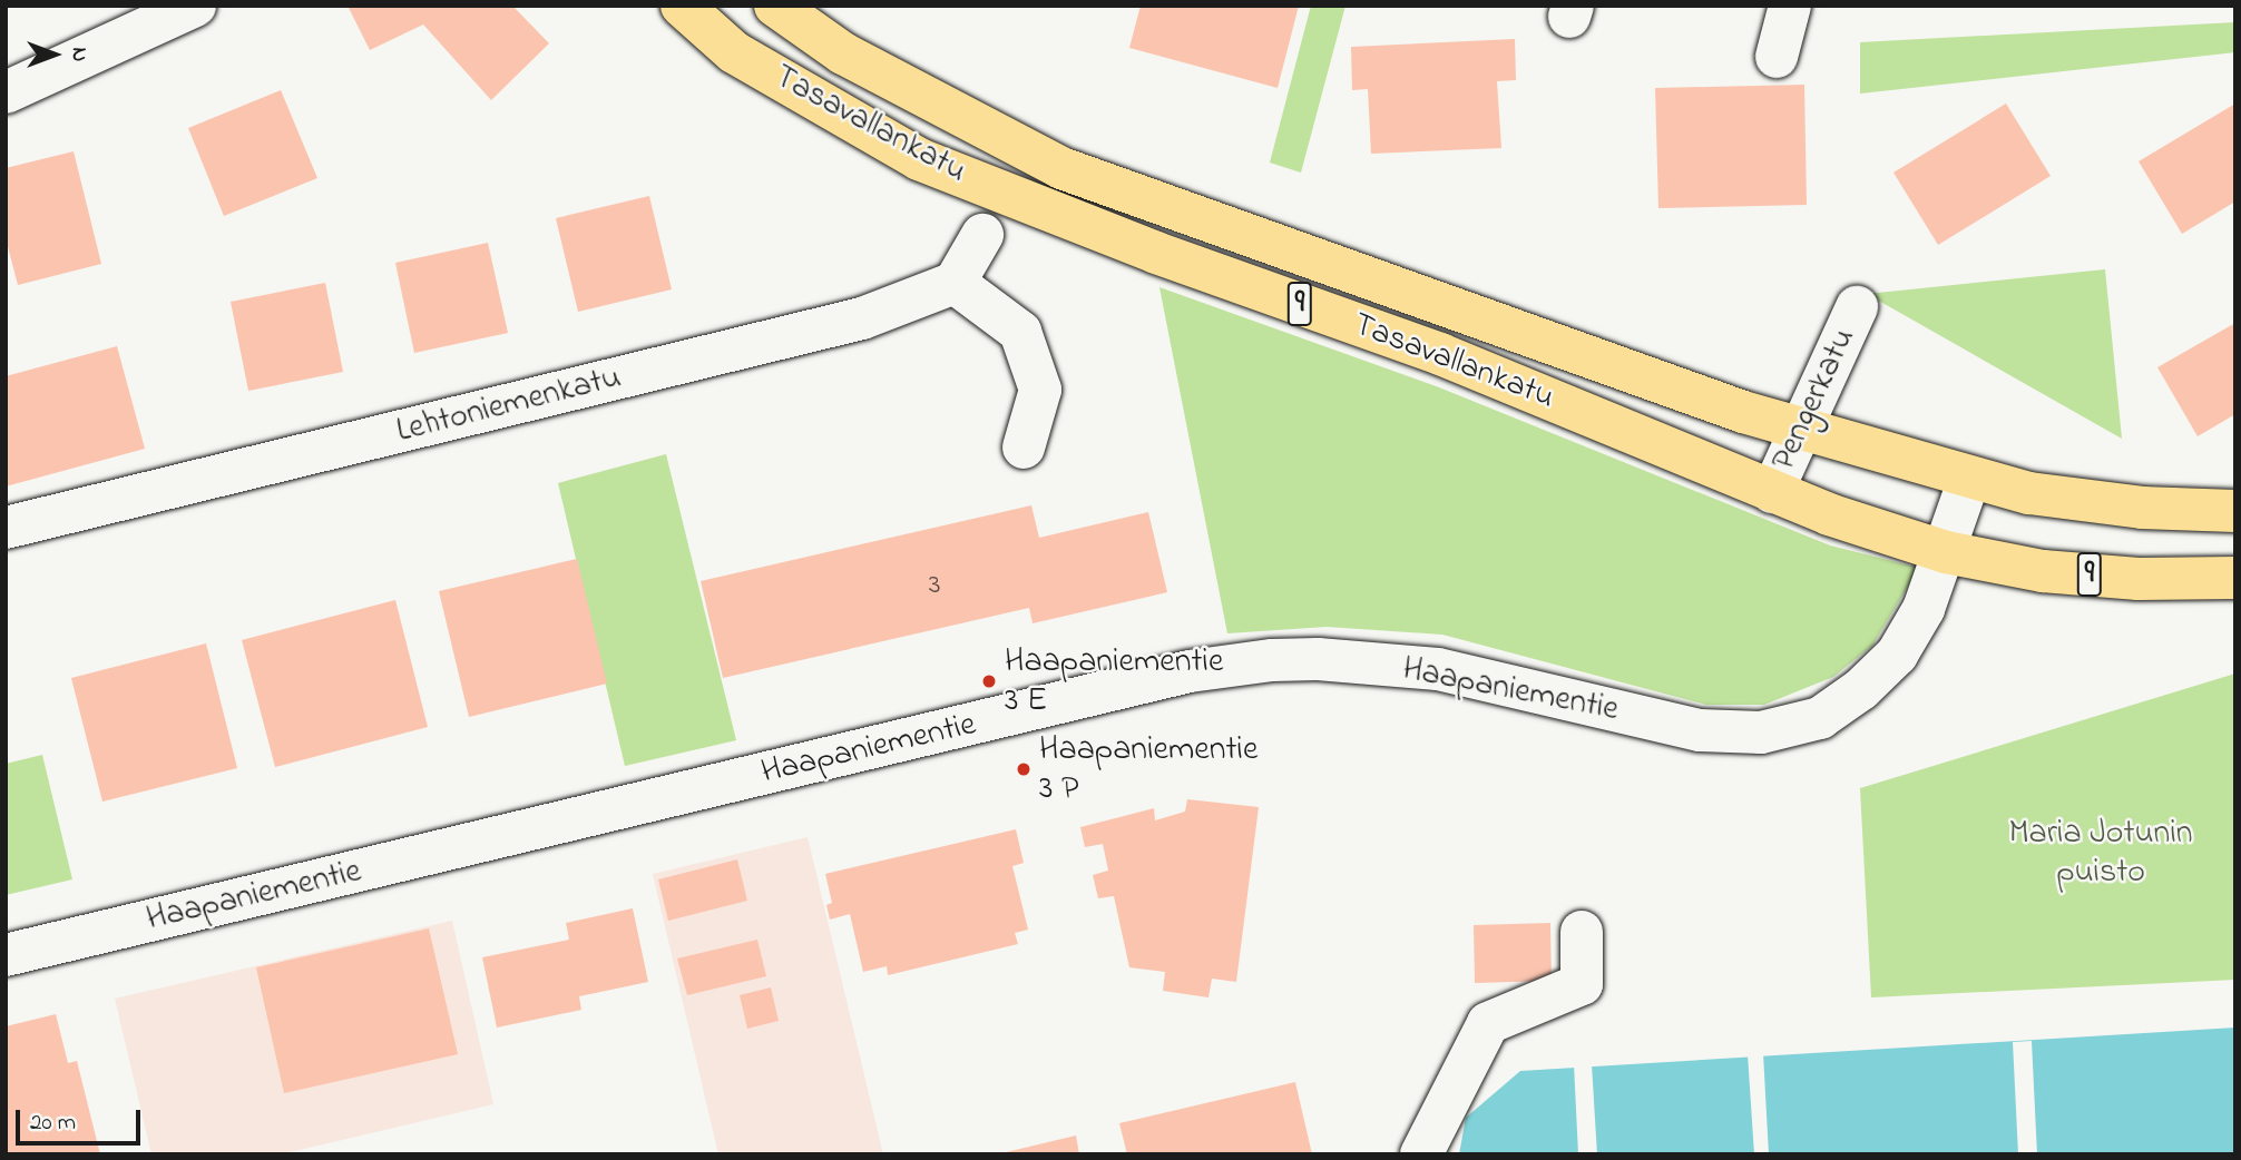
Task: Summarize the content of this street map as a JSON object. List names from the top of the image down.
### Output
{
  "streets": {
    "main road": ["Tasavallankatu", "9"],
    "street": ["Pengerkatu", "Lehtoniemenkatu", "Haapaniementie"]
  },
  "crossings": [
    ["Tasavallankatu", "9"],
    ["Tasavallankatu", "Pengerkatu"],
    ["Tasavallankatu", "Haapaniementie"],
    ["9", "Haapaniementie"]
  ],
  "parks": ["Maria Jotunin puisto"],
  "places": ["Haapaniementie 3 E", "Haapaniementie 3 P"],
  "house_numbers": ["3"],
  "scale_bar": "20 m",
  "north": "right"
}
